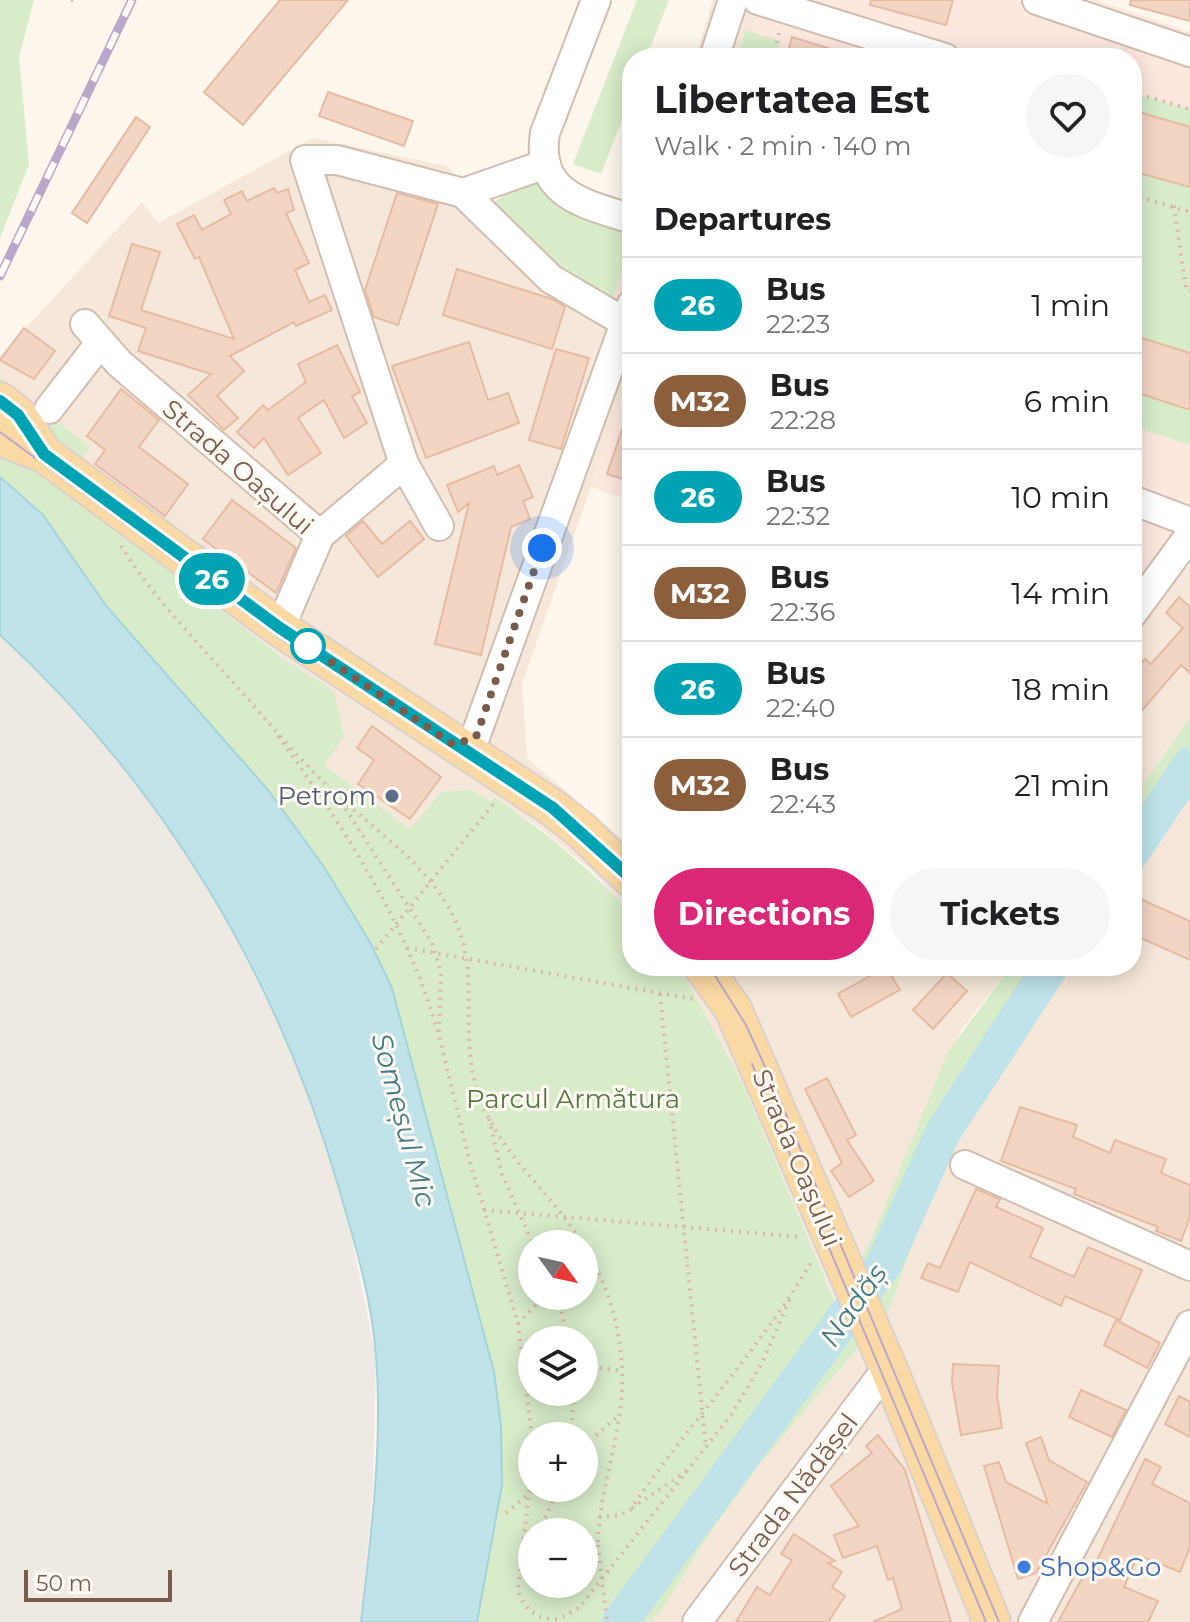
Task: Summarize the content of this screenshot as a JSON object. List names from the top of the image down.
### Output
{
  "streets": {
    "main road": ["Strada Oașului"],
    "street": ["Strada Nădășel"]
  },
  "crossings": [
    ["Strada Oașului", "Strada Nădășel"]
  ],
  "water": ["Someșul Mic", "Nadăș"],
  "parks": ["Parcul Armătura"],
  "places": ["Petrom", "Shop&Go"],
  "lines": ["bus line 26"],
  "scale_bar": "50 m",
  "north": "bottom right",
  "page": {
    "on_map": "26",
    "heading": [
      ["Libertatea Est", "Walk · 2 min · 140 m"],
      "Departures"
    ],
    "list": [
      {
        "mark": "26",
        "name": "Bus",
        "note": "22:23",
        "value": "1 min"
      },
      {
        "mark": "M32",
        "name": "Bus",
        "note": "22:28",
        "value": "6 min"
      },
      {
        "mark": "26",
        "name": "Bus",
        "note": "22:32",
        "value": "10 min"
      },
      {
        "mark": "M32",
        "name": "Bus",
        "note": "22:36",
        "value": "14 min"
      },
      {
        "mark": "26",
        "name": "Bus",
        "note": "22:40",
        "value": "18 min"
      },
      {
        "mark": "M32",
        "name": "Bus",
        "note": "22:43",
        "value": "21 min"
      }
    ],
    "buttons": ["Directions", "Tickets"],
    "map_buttons": ["+", "−"],
    "scale": "50 m"
  }
}
